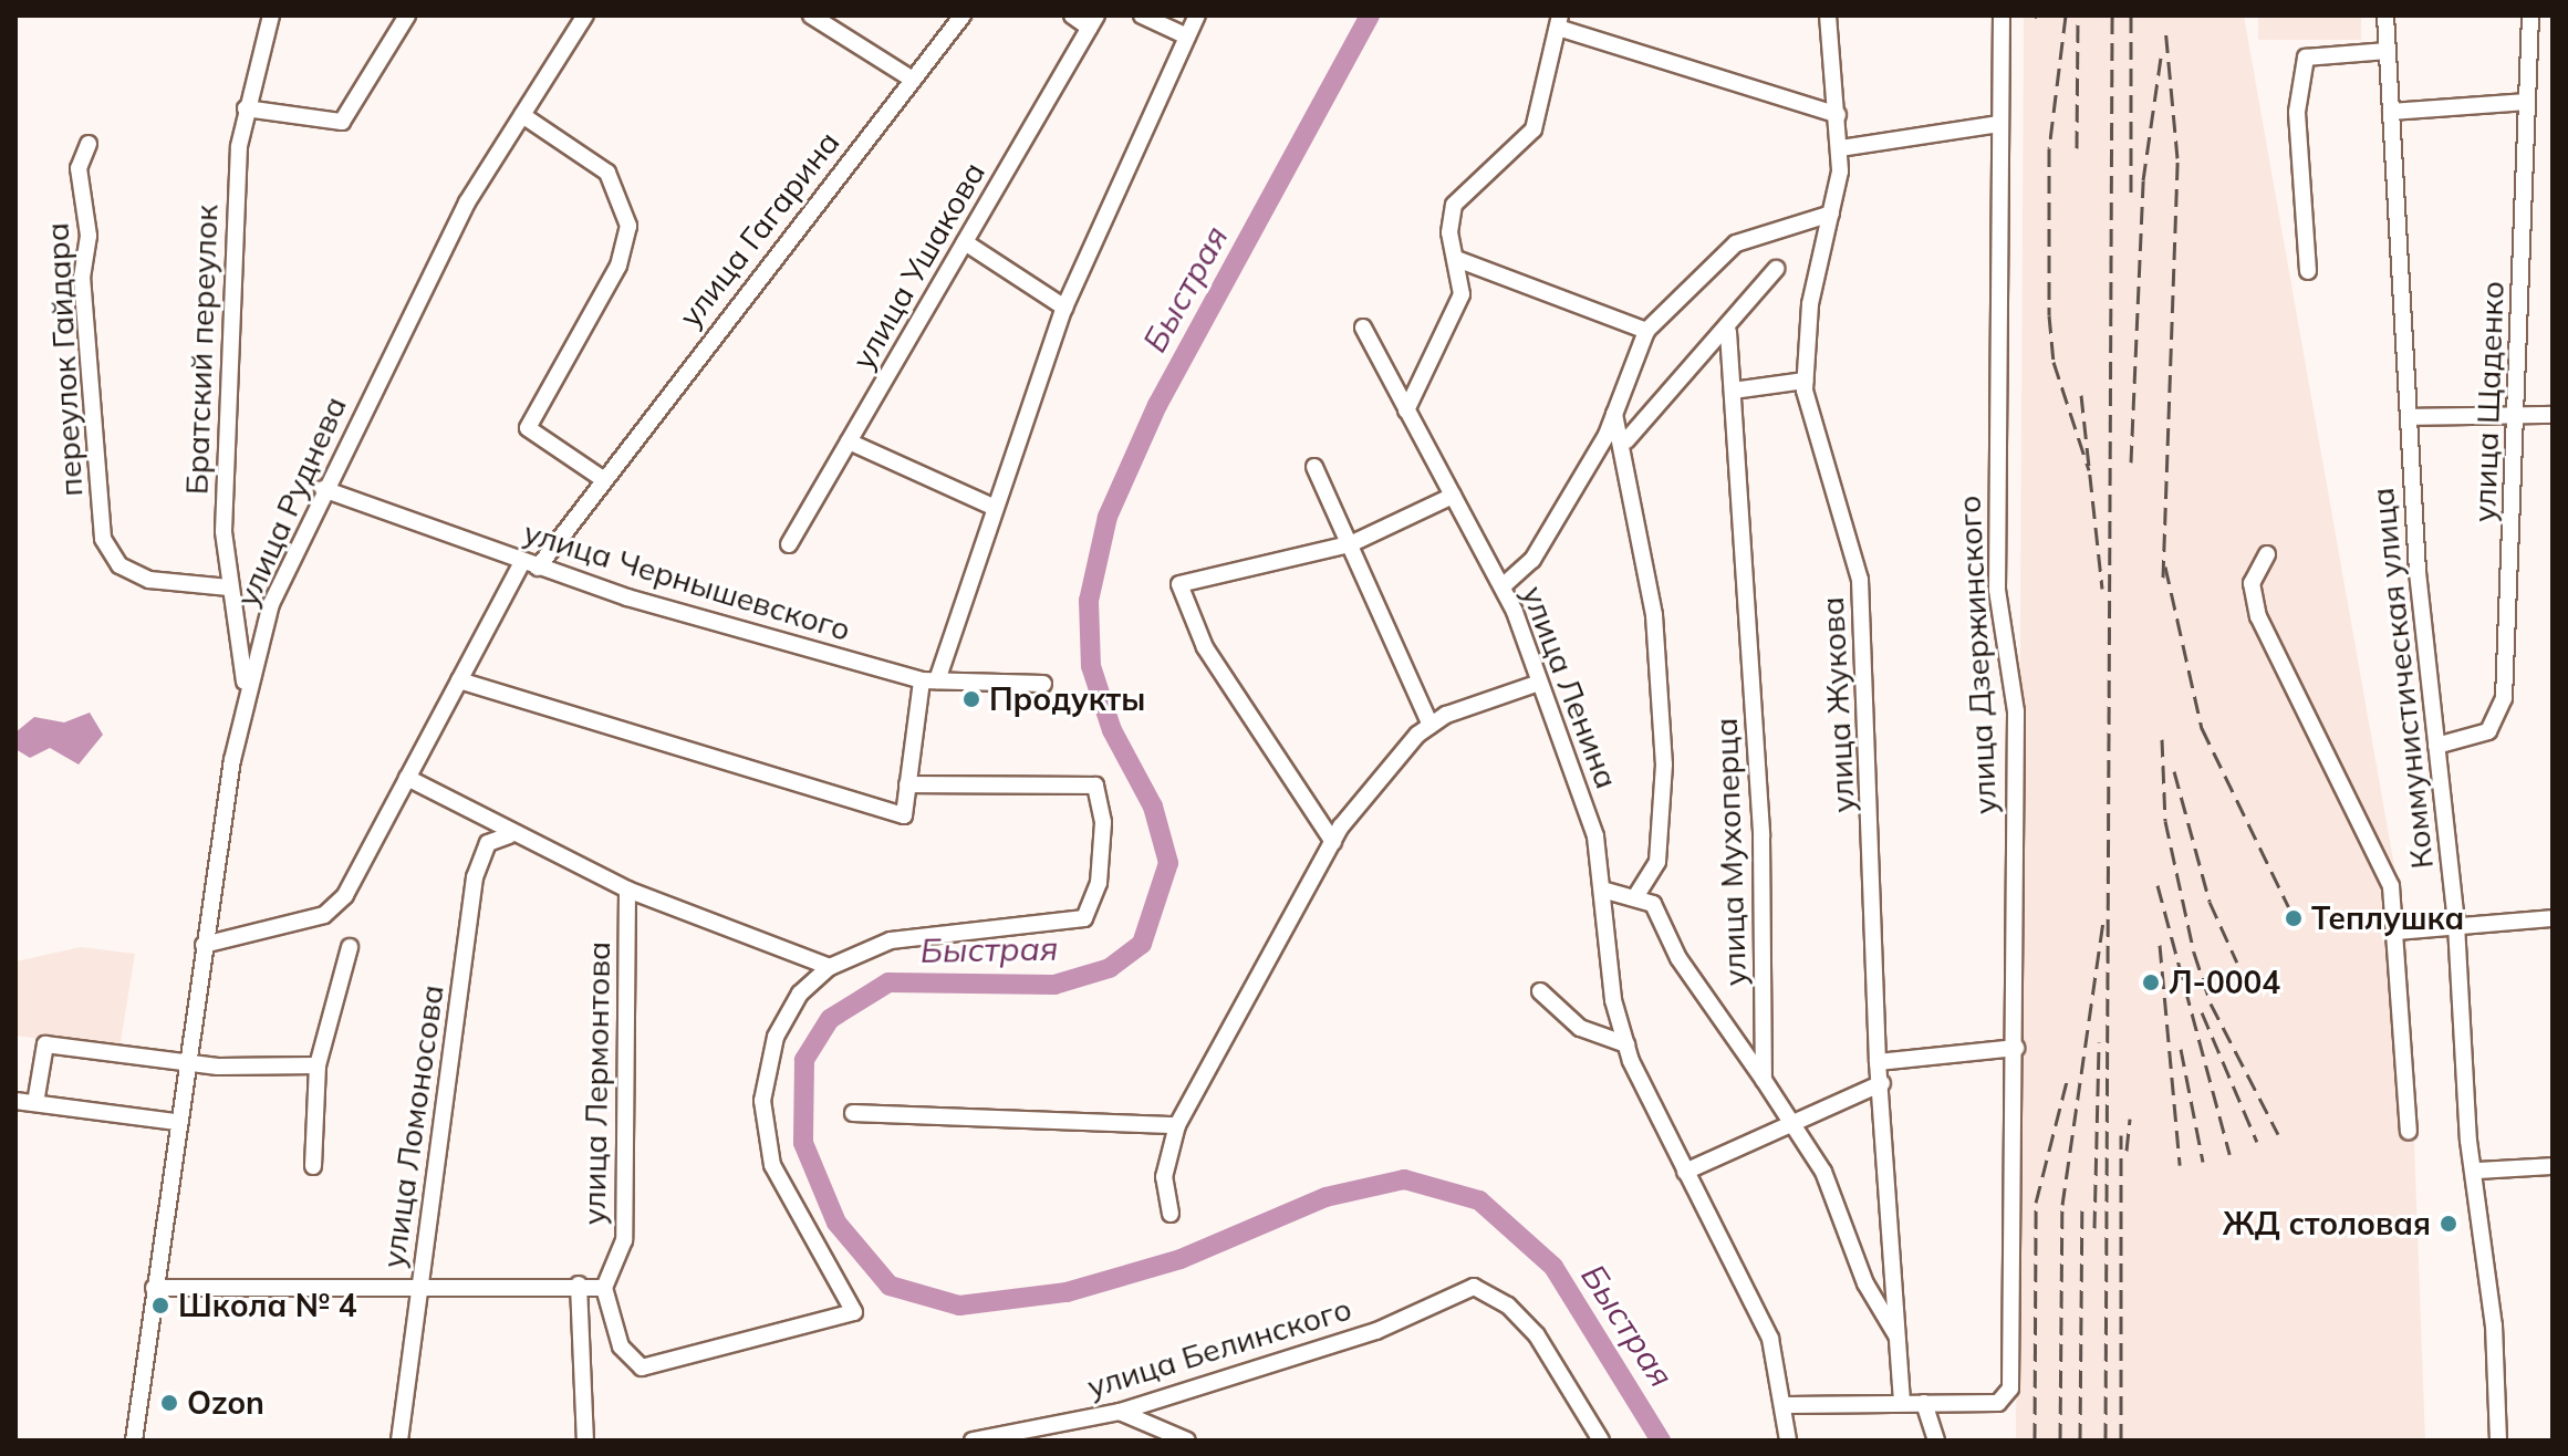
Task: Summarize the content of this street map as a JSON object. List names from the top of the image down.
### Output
{
  "streets": {
    "street": [
      "улица Гагарина",
      "улица Ушакова",
      "Братский переулок",
      "переулок Гайдара",
      "улица Щаденко",
      "улица Руднева",
      "улица Чернышевского",
      "улица Дзержинского",
      "Коммунистическая улица",
      "улица Ленина",
      "улица Жукова",
      "улица Мухоперца",
      "улица Лермонтова",
      "улица Ломоносова",
      "улица Белинского"
    ]
  },
  "crossings": [
    ["улица Гагарина", "улица Руднева"],
    ["улица Гагарина", "улица Чернышевского"],
    ["Братский переулок", "переулок Гайдара"],
    ["Братский переулок", "улица Руднева"],
    ["улица Щаденко", "Коммунистическая улица"],
    ["улица Руднева", "улица Чернышевского"]
  ],
  "water": ["Быстрая"],
  "places": [
    "Продукты",
    "Теплушка",
    "Л-0004",
    "ЖД столовая",
    "Школа № 4",
    "Ozon"
  ]
}
